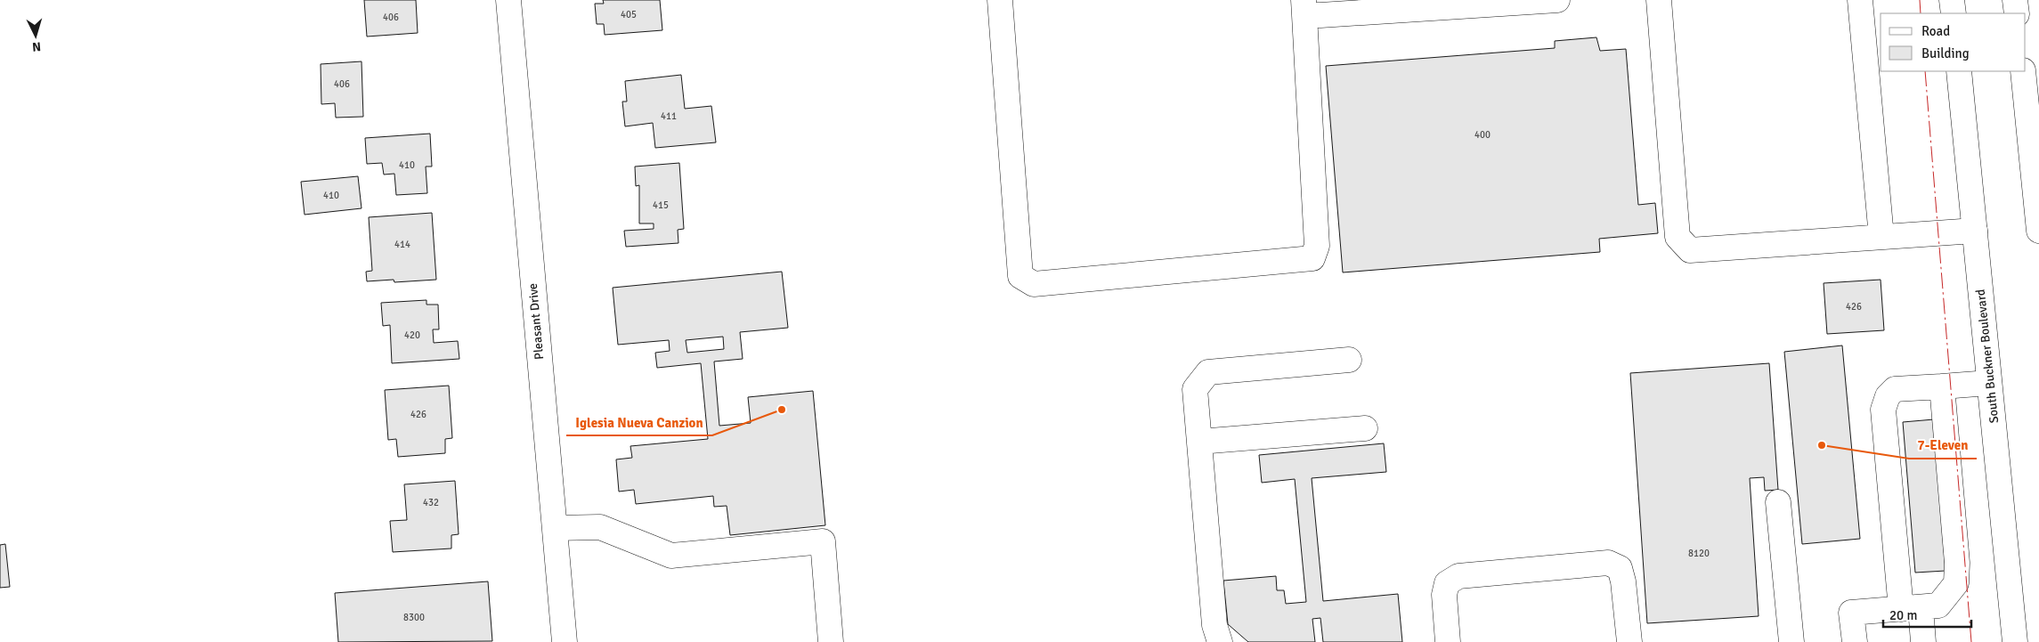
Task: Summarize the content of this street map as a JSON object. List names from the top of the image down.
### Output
{
  "streets": {
    "main road": ["Pleasant Drive", "South Buckner Boulevard"]
  },
  "places": ["Iglesia Nueva Canzion", "7-Eleven"],
  "house_numbers": [
    "405",
    "406",
    "406",
    "411",
    "400",
    "410",
    "410",
    "415",
    "414",
    "426",
    "420",
    "426",
    "432",
    "8120",
    "8300"
  ],
  "legend": ["Road", "Building"],
  "scale_bar": "20 m",
  "north": "bottom"
}
